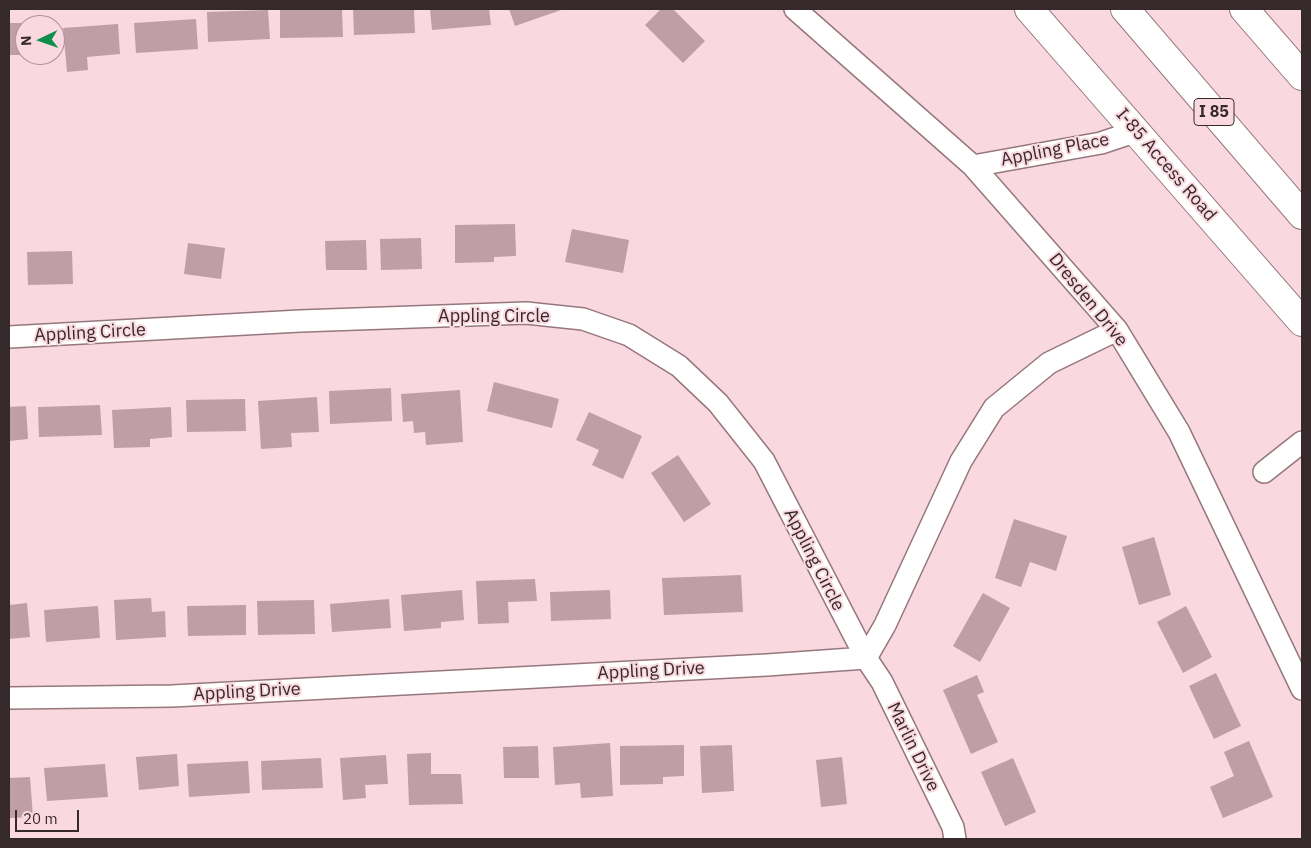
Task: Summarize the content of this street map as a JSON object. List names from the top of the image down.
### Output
{
  "streets": {
    "main road": ["I 85", "I-85 Access Road"],
    "street": [
      "Appling Place",
      "Dresden Drive",
      "Appling Circle",
      "Appling Drive",
      "Marlin Drive"
    ]
  },
  "crossings": [
    ["Appling Place", "I-85 Access Road"],
    ["Appling Place", "Dresden Drive"],
    ["Appling Circle", "Appling Drive"],
    ["Appling Circle", "Marlin Drive"],
    ["Appling Drive", "Marlin Drive"]
  ],
  "scale_bar": "20 m",
  "north": "left"
}
